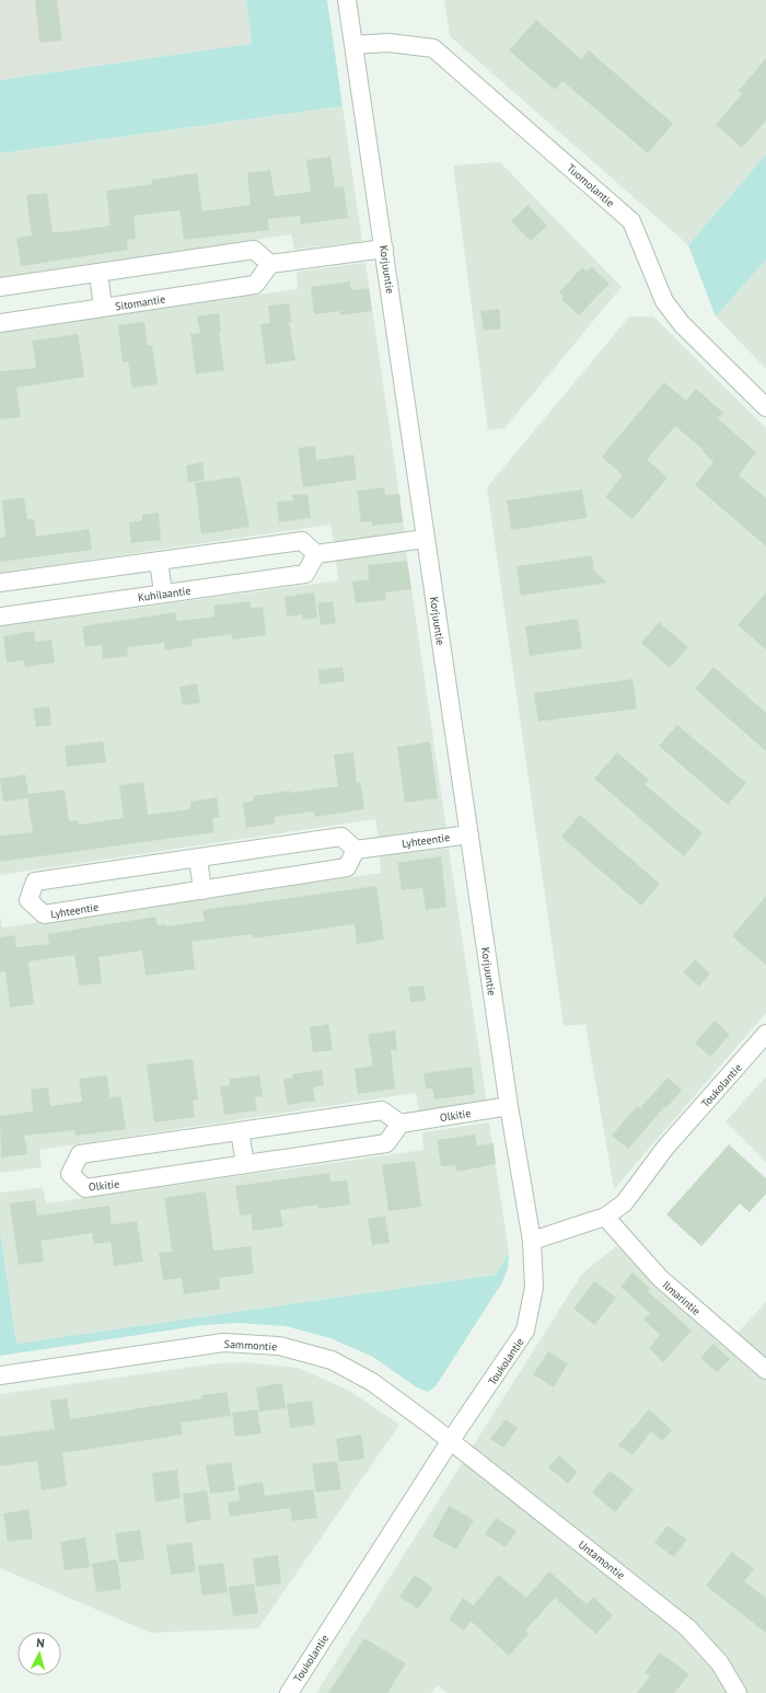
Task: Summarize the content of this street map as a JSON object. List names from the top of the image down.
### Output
{
  "streets": {
    "street": [
      "Tuomolantie",
      "Korjuuntie",
      "Sitomantie",
      "Kuhilaantie",
      "Lyhteentie",
      "Toukolantie",
      "Olkitie",
      "Ilmarintie",
      "Sammontie",
      "Untamontie"
    ]
  },
  "crossings": [
    ["Tuomolantie", "Korjuuntie"],
    ["Korjuuntie", "Lyhteentie"],
    ["Korjuuntie", "Toukolantie"],
    ["Korjuuntie", "Olkitie"],
    ["Toukolantie", "Ilmarintie"],
    ["Toukolantie", "Sammontie"],
    ["Toukolantie", "Untamontie"],
    ["Sammontie", "Untamontie"]
  ],
  "north": "top"
}
